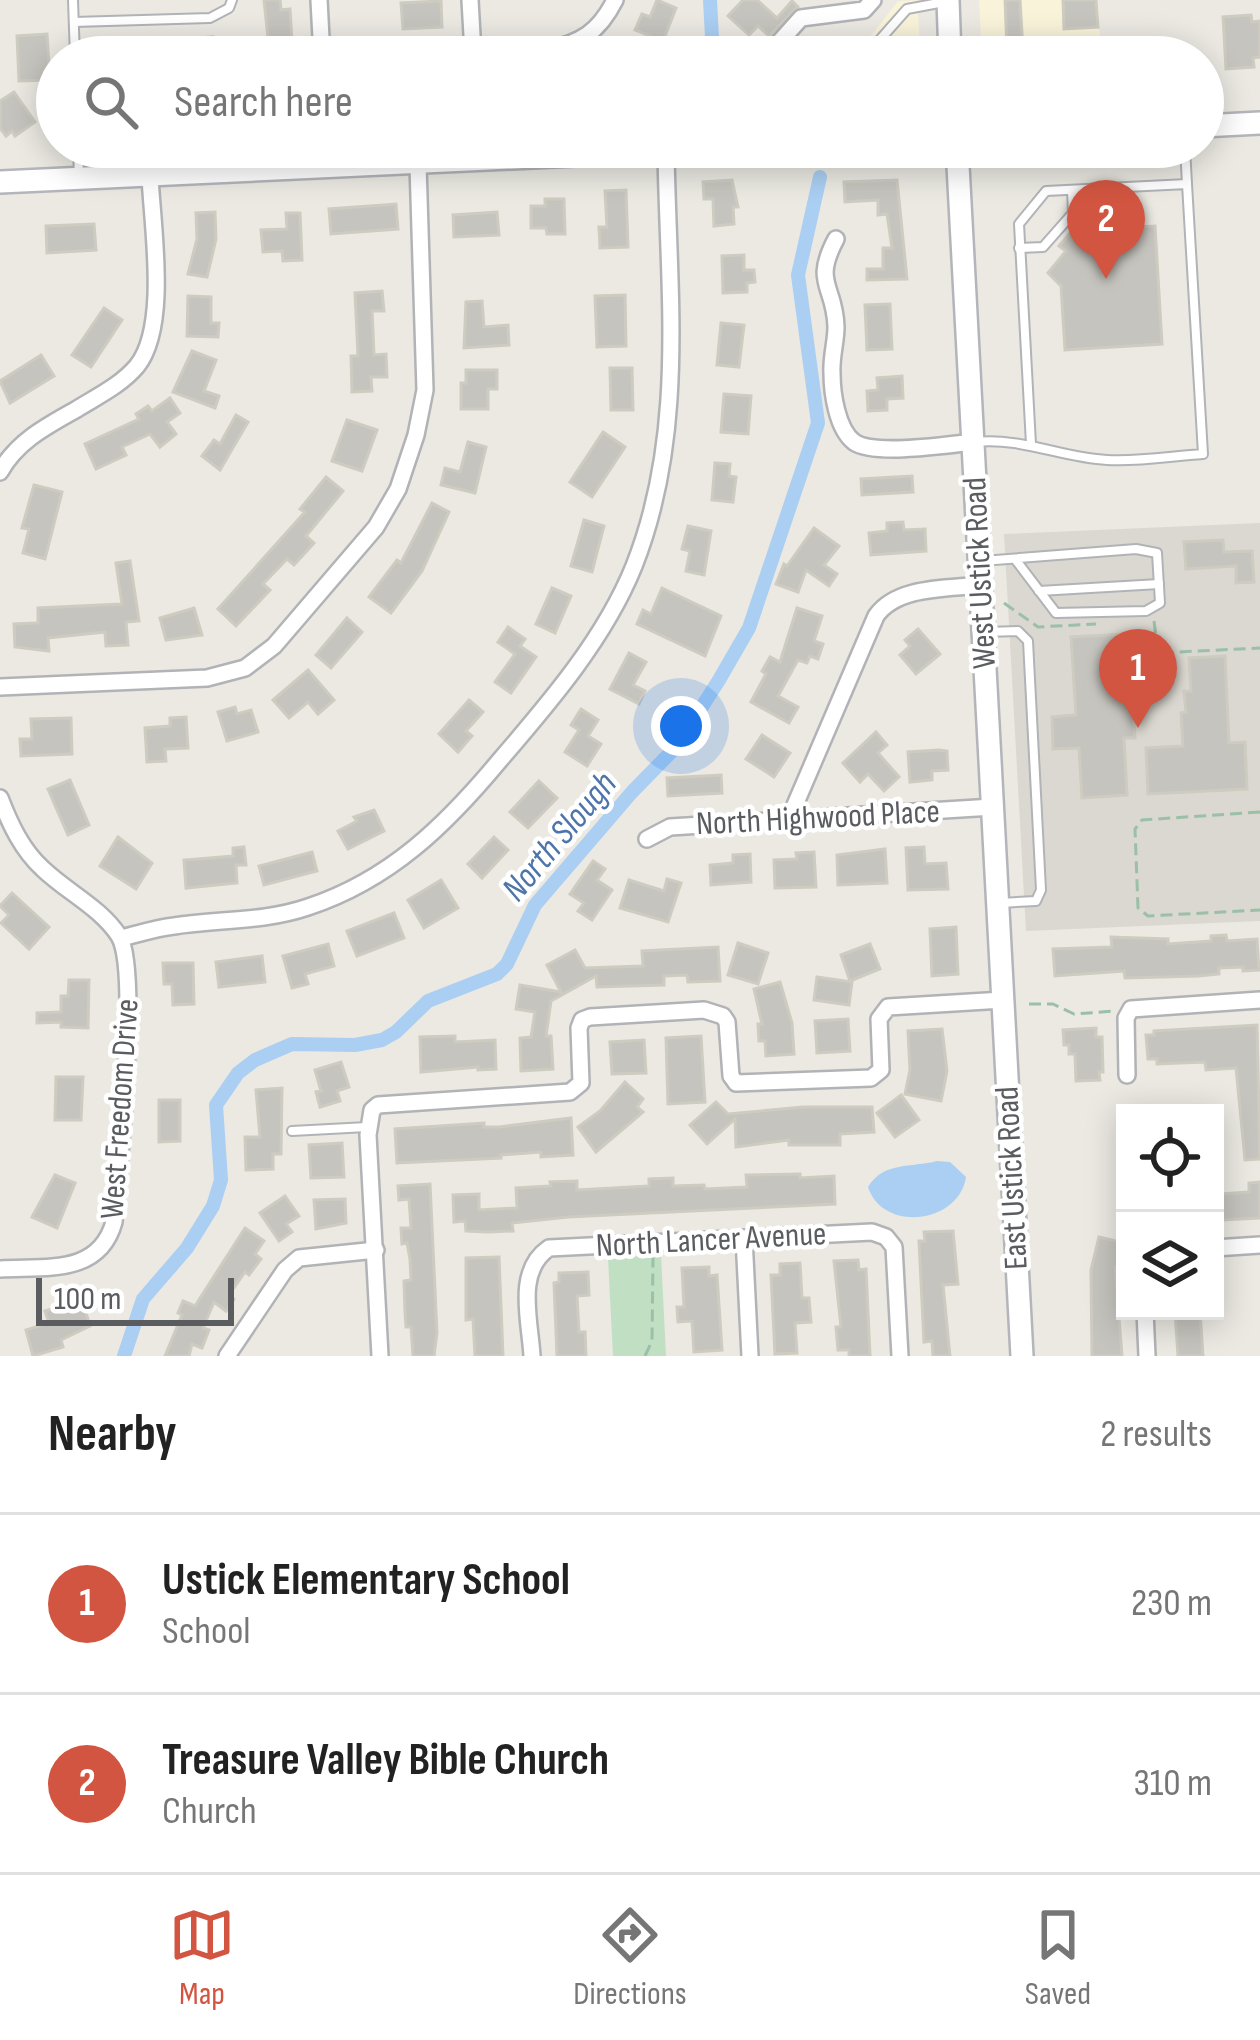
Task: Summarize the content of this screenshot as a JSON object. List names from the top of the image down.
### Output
{
  "streets": {
    "main road": ["West Ustick Road", "East Ustick Road"],
    "street": ["North Highwood Place", "West Freedom Drive", "North Lancer Avenue"]
  },
  "crossings": [
    ["West Ustick Road", "North Highwood Place"],
    ["West Ustick Road", "East Ustick Road"]
  ],
  "water": ["North Slough"],
  "scale_bar": "100 m",
  "page": {
    "search": "Search here",
    "pins": ["2", "1"],
    "scale": "100 m",
    "heading": ["Nearby", "2 results"],
    "list": [
      {
        "mark": "1",
        "name": "Ustick Elementary School",
        "note": "School",
        "value": "230 m"
      },
      {
        "mark": "2",
        "name": "Treasure Valley Bible Church",
        "note": "Church",
        "value": "310 m"
      }
    ],
    "nav": ["Map", "Directions", "Saved"]
  }
}
